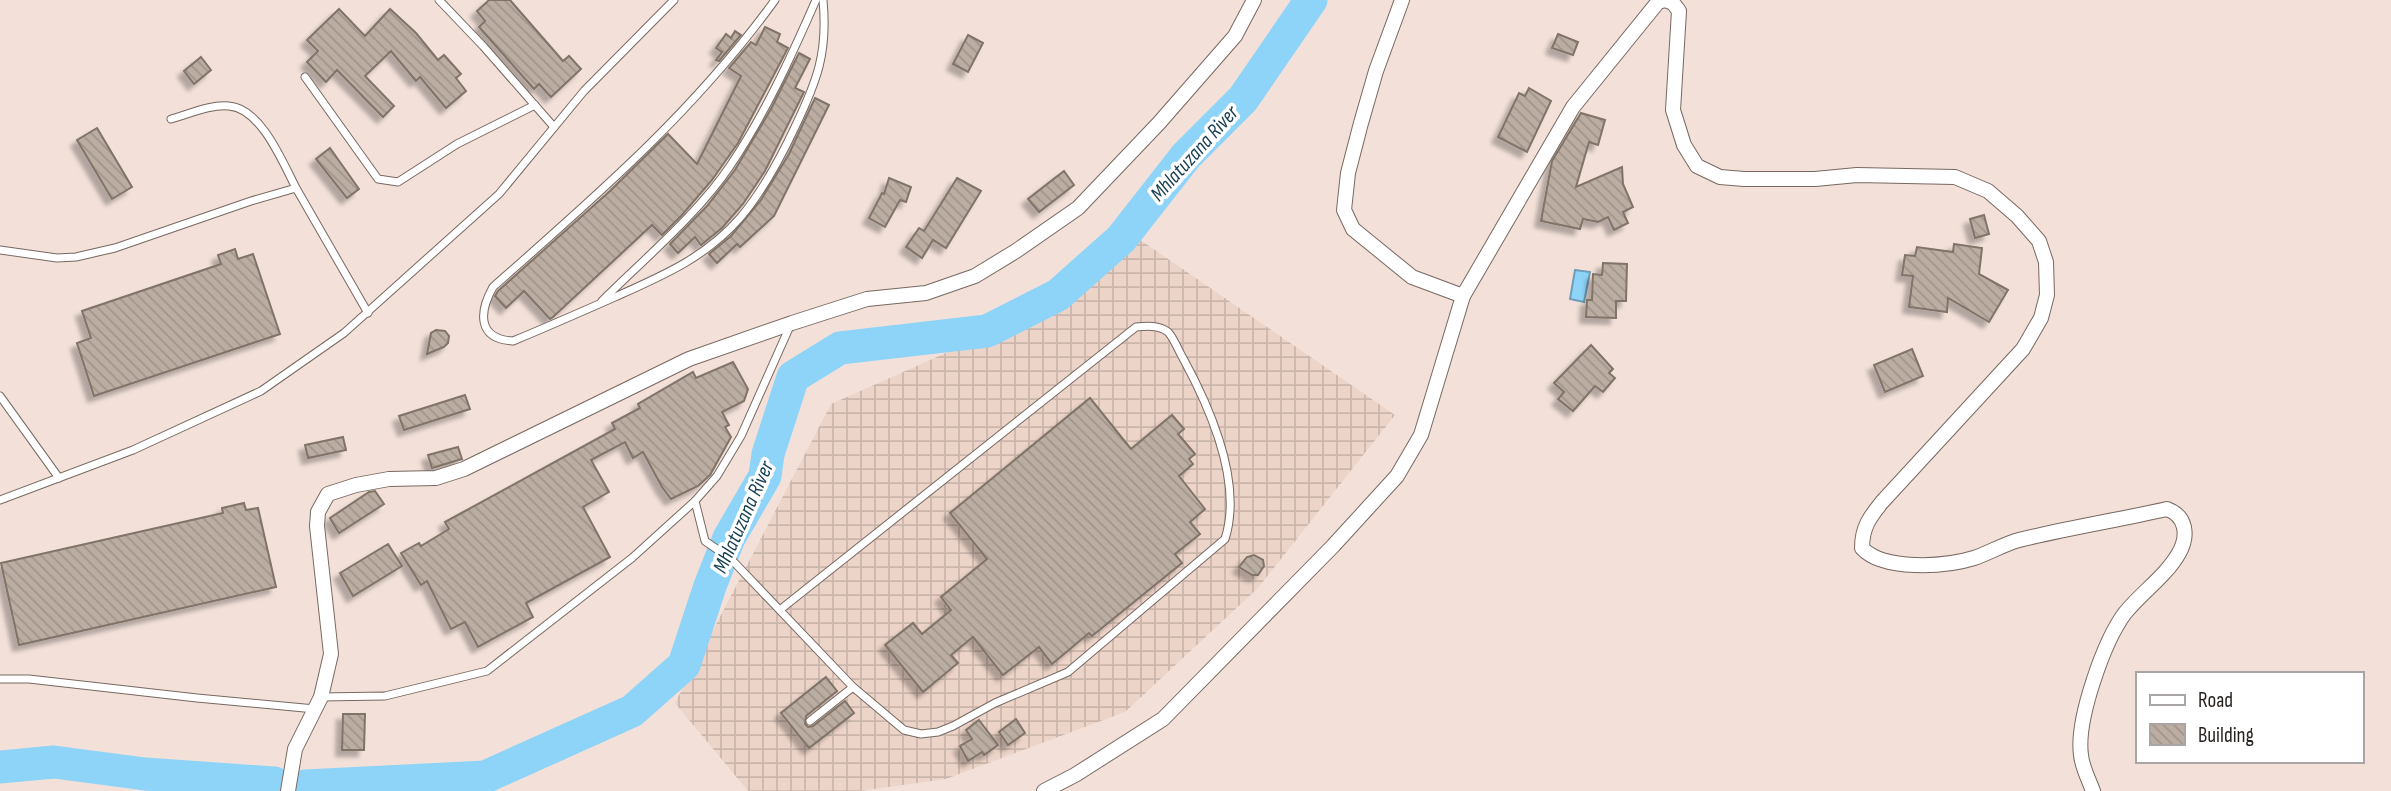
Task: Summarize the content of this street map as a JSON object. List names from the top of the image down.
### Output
{
  "water": ["Mhlatuzana River"],
  "legend": ["Road", "Building"]
}
